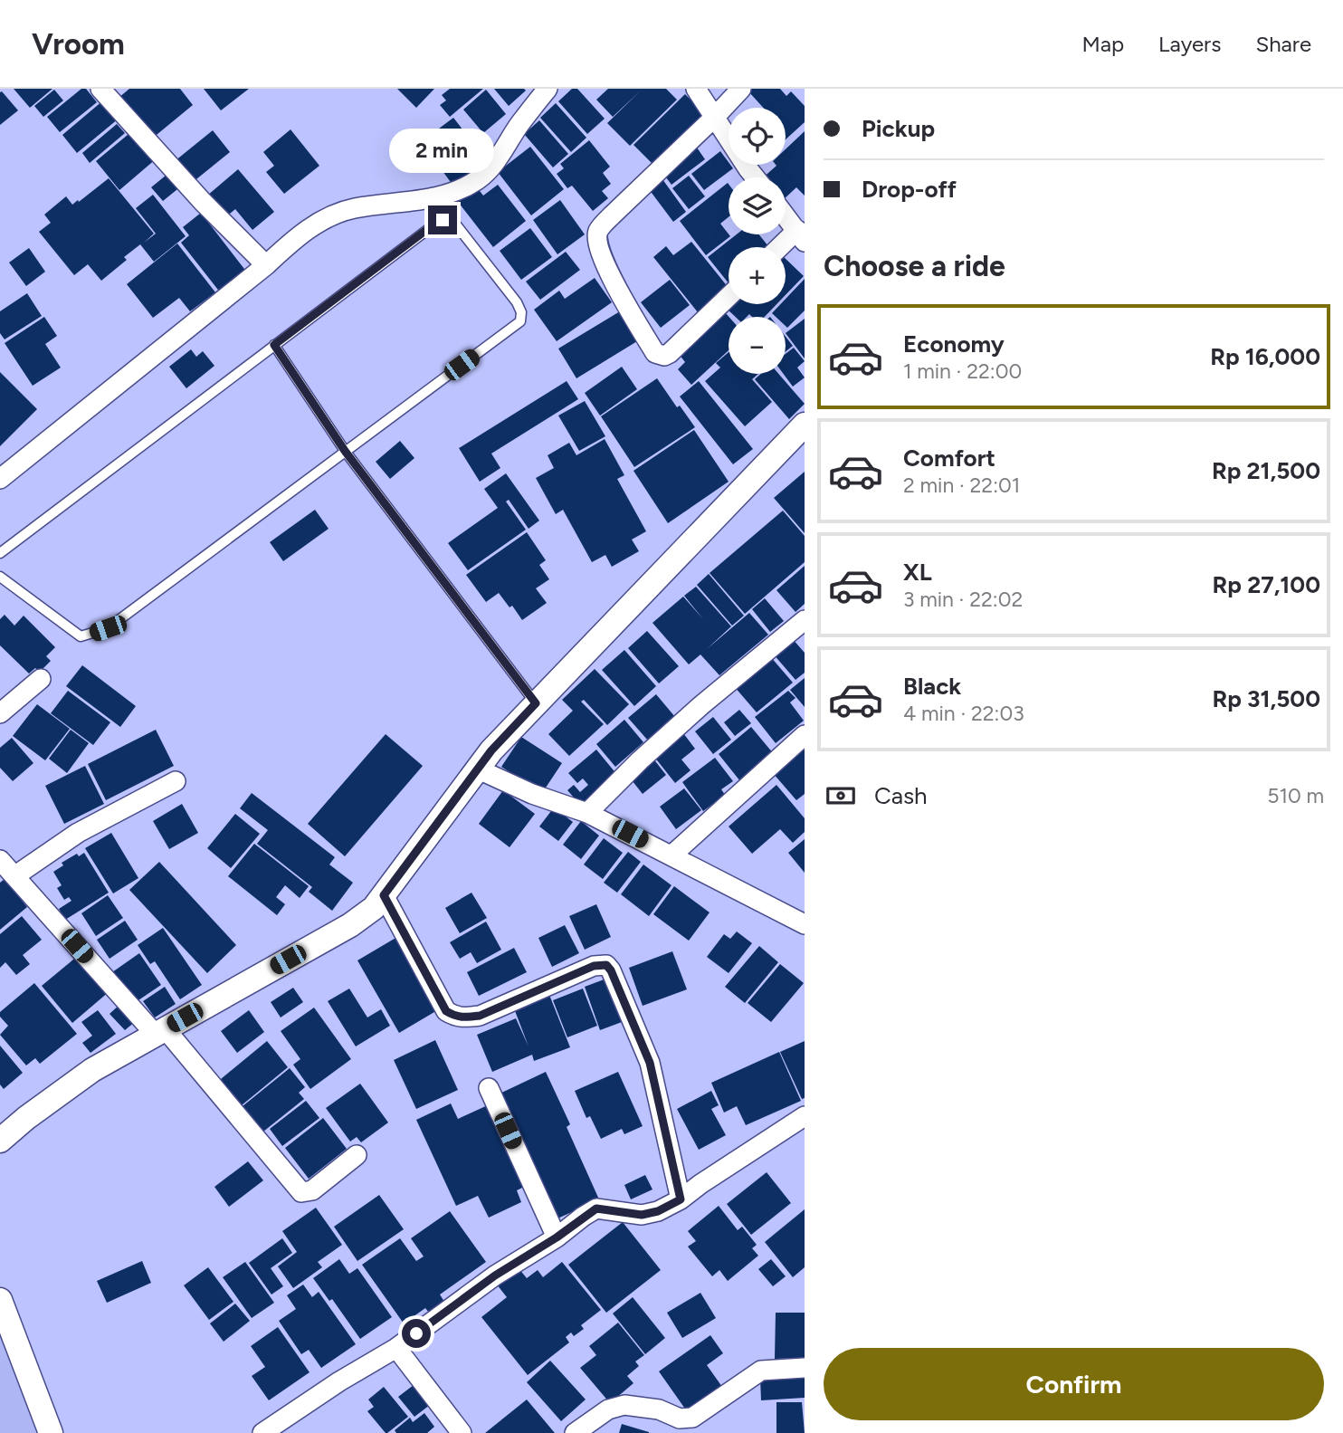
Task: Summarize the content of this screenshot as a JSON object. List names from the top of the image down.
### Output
{
  "page": {
    "header": "Vroom",
    "nav": ["Map", "Layers", "Share"],
    "banner": ["Pickup", "Drop-off"],
    "map_buttons": ["+", "−"],
    "bubble": "2 min",
    "heading": "Choose a ride",
    "list": [
      {
        "name": "Economy",
        "note": "1 min · 22:00",
        "value": "Rp 16,000"
      },
      {
        "name": "Comfort",
        "note": "2 min · 22:01",
        "value": "Rp 21,500"
      },
      {
        "name": "XL",
        "note": "3 min · 22:02",
        "value": "Rp 27,100"
      },
      {
        "name": "Black",
        "note": "4 min · 22:03",
        "value": "Rp 31,500"
      }
    ],
    "pay": ["Cash", "510 m"],
    "buttons": "Confirm"
  }
}
